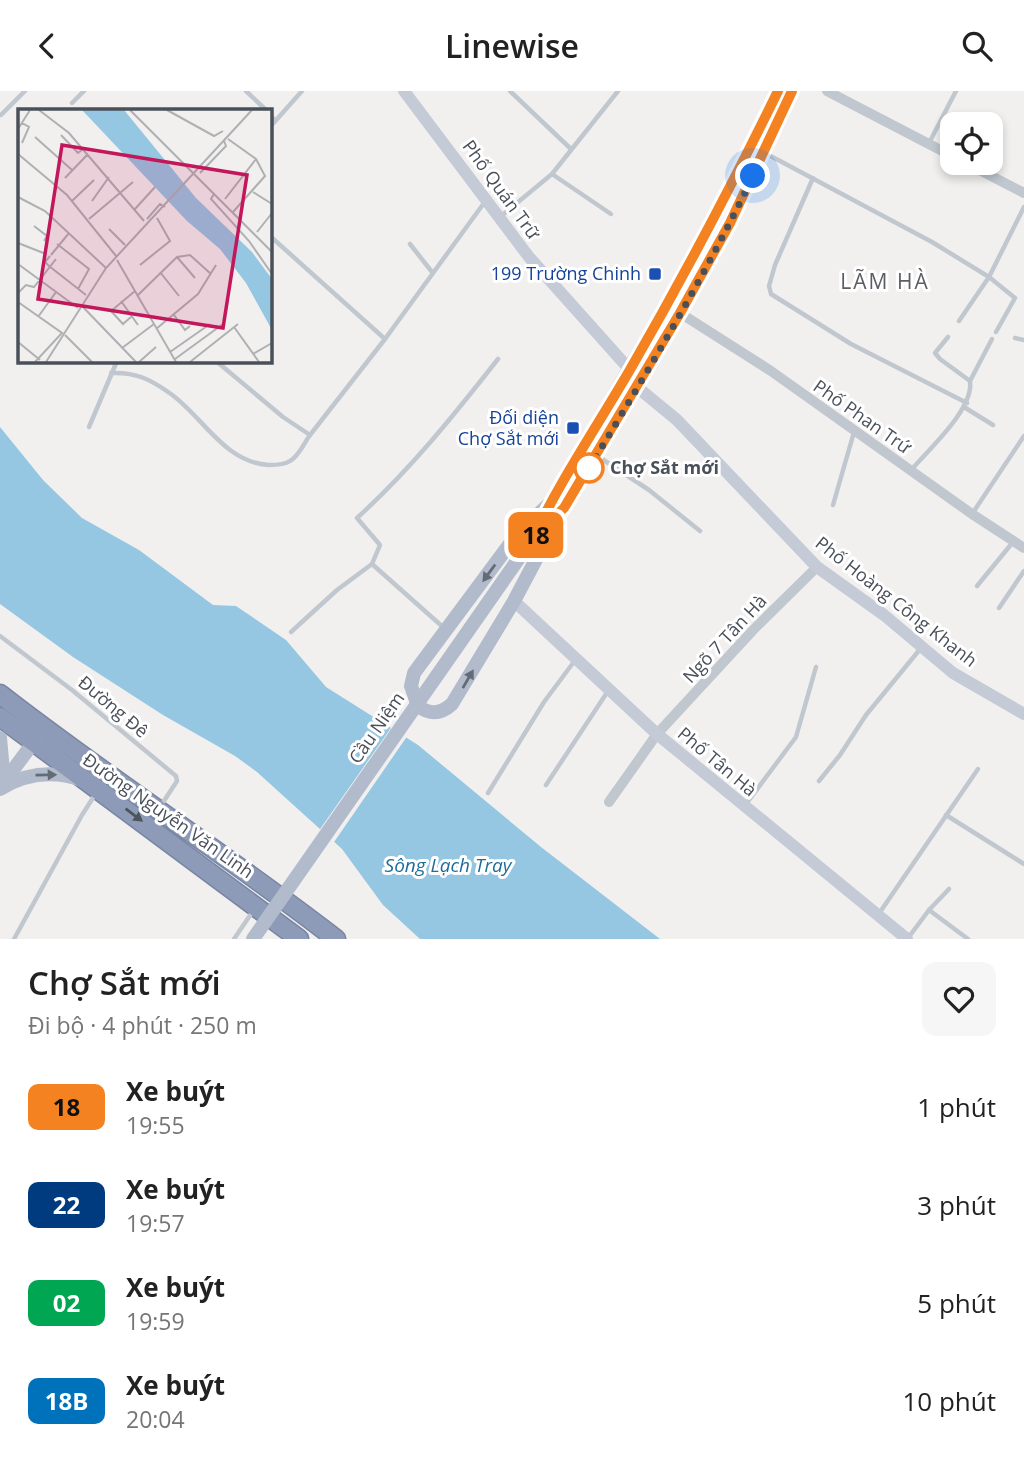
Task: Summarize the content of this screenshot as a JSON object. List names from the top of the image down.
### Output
{
  "streets": {
    "highway": ["Đường Nguyễn Văn Linh"],
    "main road": ["Cầu Niệm"],
    "street": [
      "Phố Quán Trữ",
      "Phố Phan Trứ",
      "Phố Hoàng Công Khanh",
      "Ngõ 7 Tân Hà",
      "Phố Tân Hà"
    ],
    "lane": ["Đường Đê"]
  },
  "crossings": [
    ["Phố Hoàng Công Khanh", "Ngõ 7 Tân Hà"],
    ["Ngõ 7 Tân Hà", "Phố Tân Hà"],
    ["Đường Đê", "Đường Nguyễn Văn Linh"]
  ],
  "districts": ["LÃM HÀ"],
  "water": ["Sông Lạch Tray"],
  "places": {
    "transit": ["199 Trường Chinh", "Đối diện Chợ Sắt mới"],
    "other": ["Chợ Sắt mới"]
  },
  "lines": ["bus line 18"],
  "page": {
    "header": "Linewise",
    "on_map": "18",
    "heading": ["Chợ Sắt mới", "Đi bộ · 4 phút · 250 m"],
    "list": [
      {
        "mark": "18",
        "name": "Xe buýt",
        "note": "19:55",
        "value": "1 phút"
      },
      {
        "mark": "22",
        "name": "Xe buýt",
        "note": "19:57",
        "value": "3 phút"
      },
      {
        "mark": "02",
        "name": "Xe buýt",
        "note": "19:59",
        "value": "5 phút"
      },
      {
        "mark": "18B",
        "name": "Xe buýt",
        "note": "20:04",
        "value": "10 phút"
      }
    ]
  }
}
